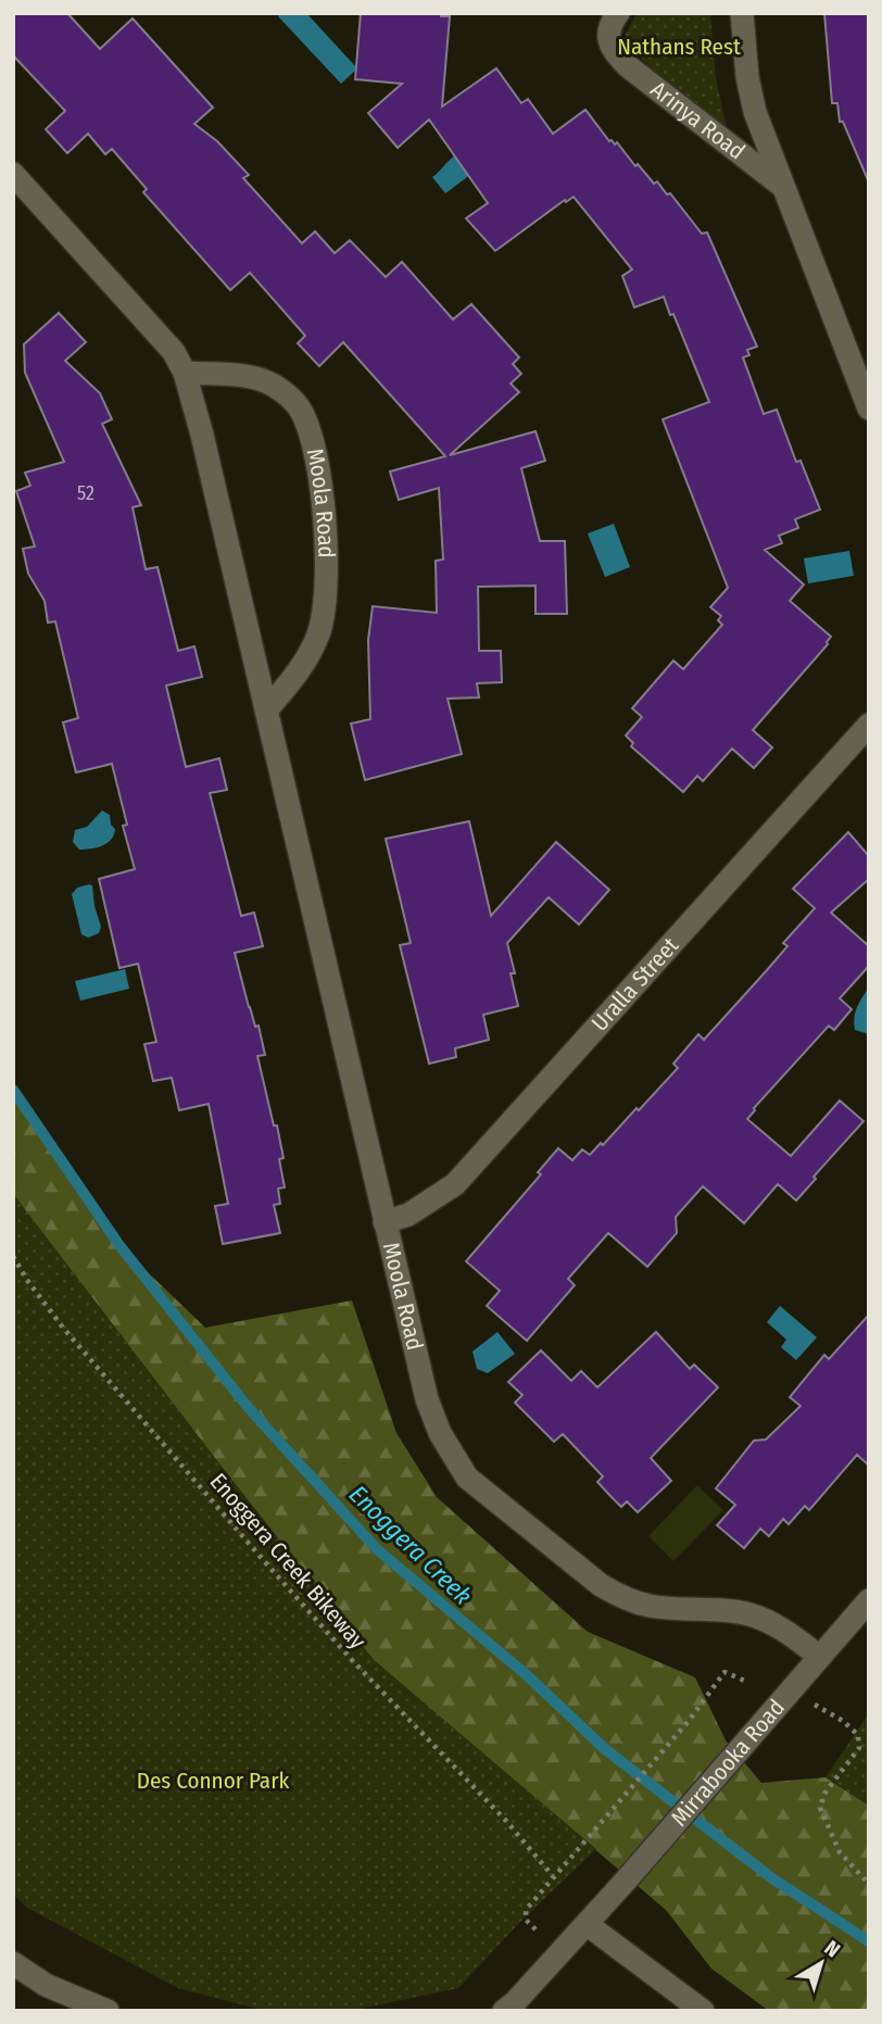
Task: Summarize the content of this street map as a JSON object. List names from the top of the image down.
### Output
{
  "streets": {
    "street": [
      "Arinya Road",
      "Moola Road",
      "Uralla Street",
      "Mirrabooka Road"
    ],
    "path": ["Enoggera Creek Bikeway"]
  },
  "crossings": [
    ["Moola Road", "Uralla Street"],
    ["Moola Road", "Mirrabooka Road"]
  ],
  "water": ["Enoggera Creek"],
  "parks": ["Nathans Rest", "Des Connor Park"],
  "house_numbers": ["52"],
  "north": "top right"
}
